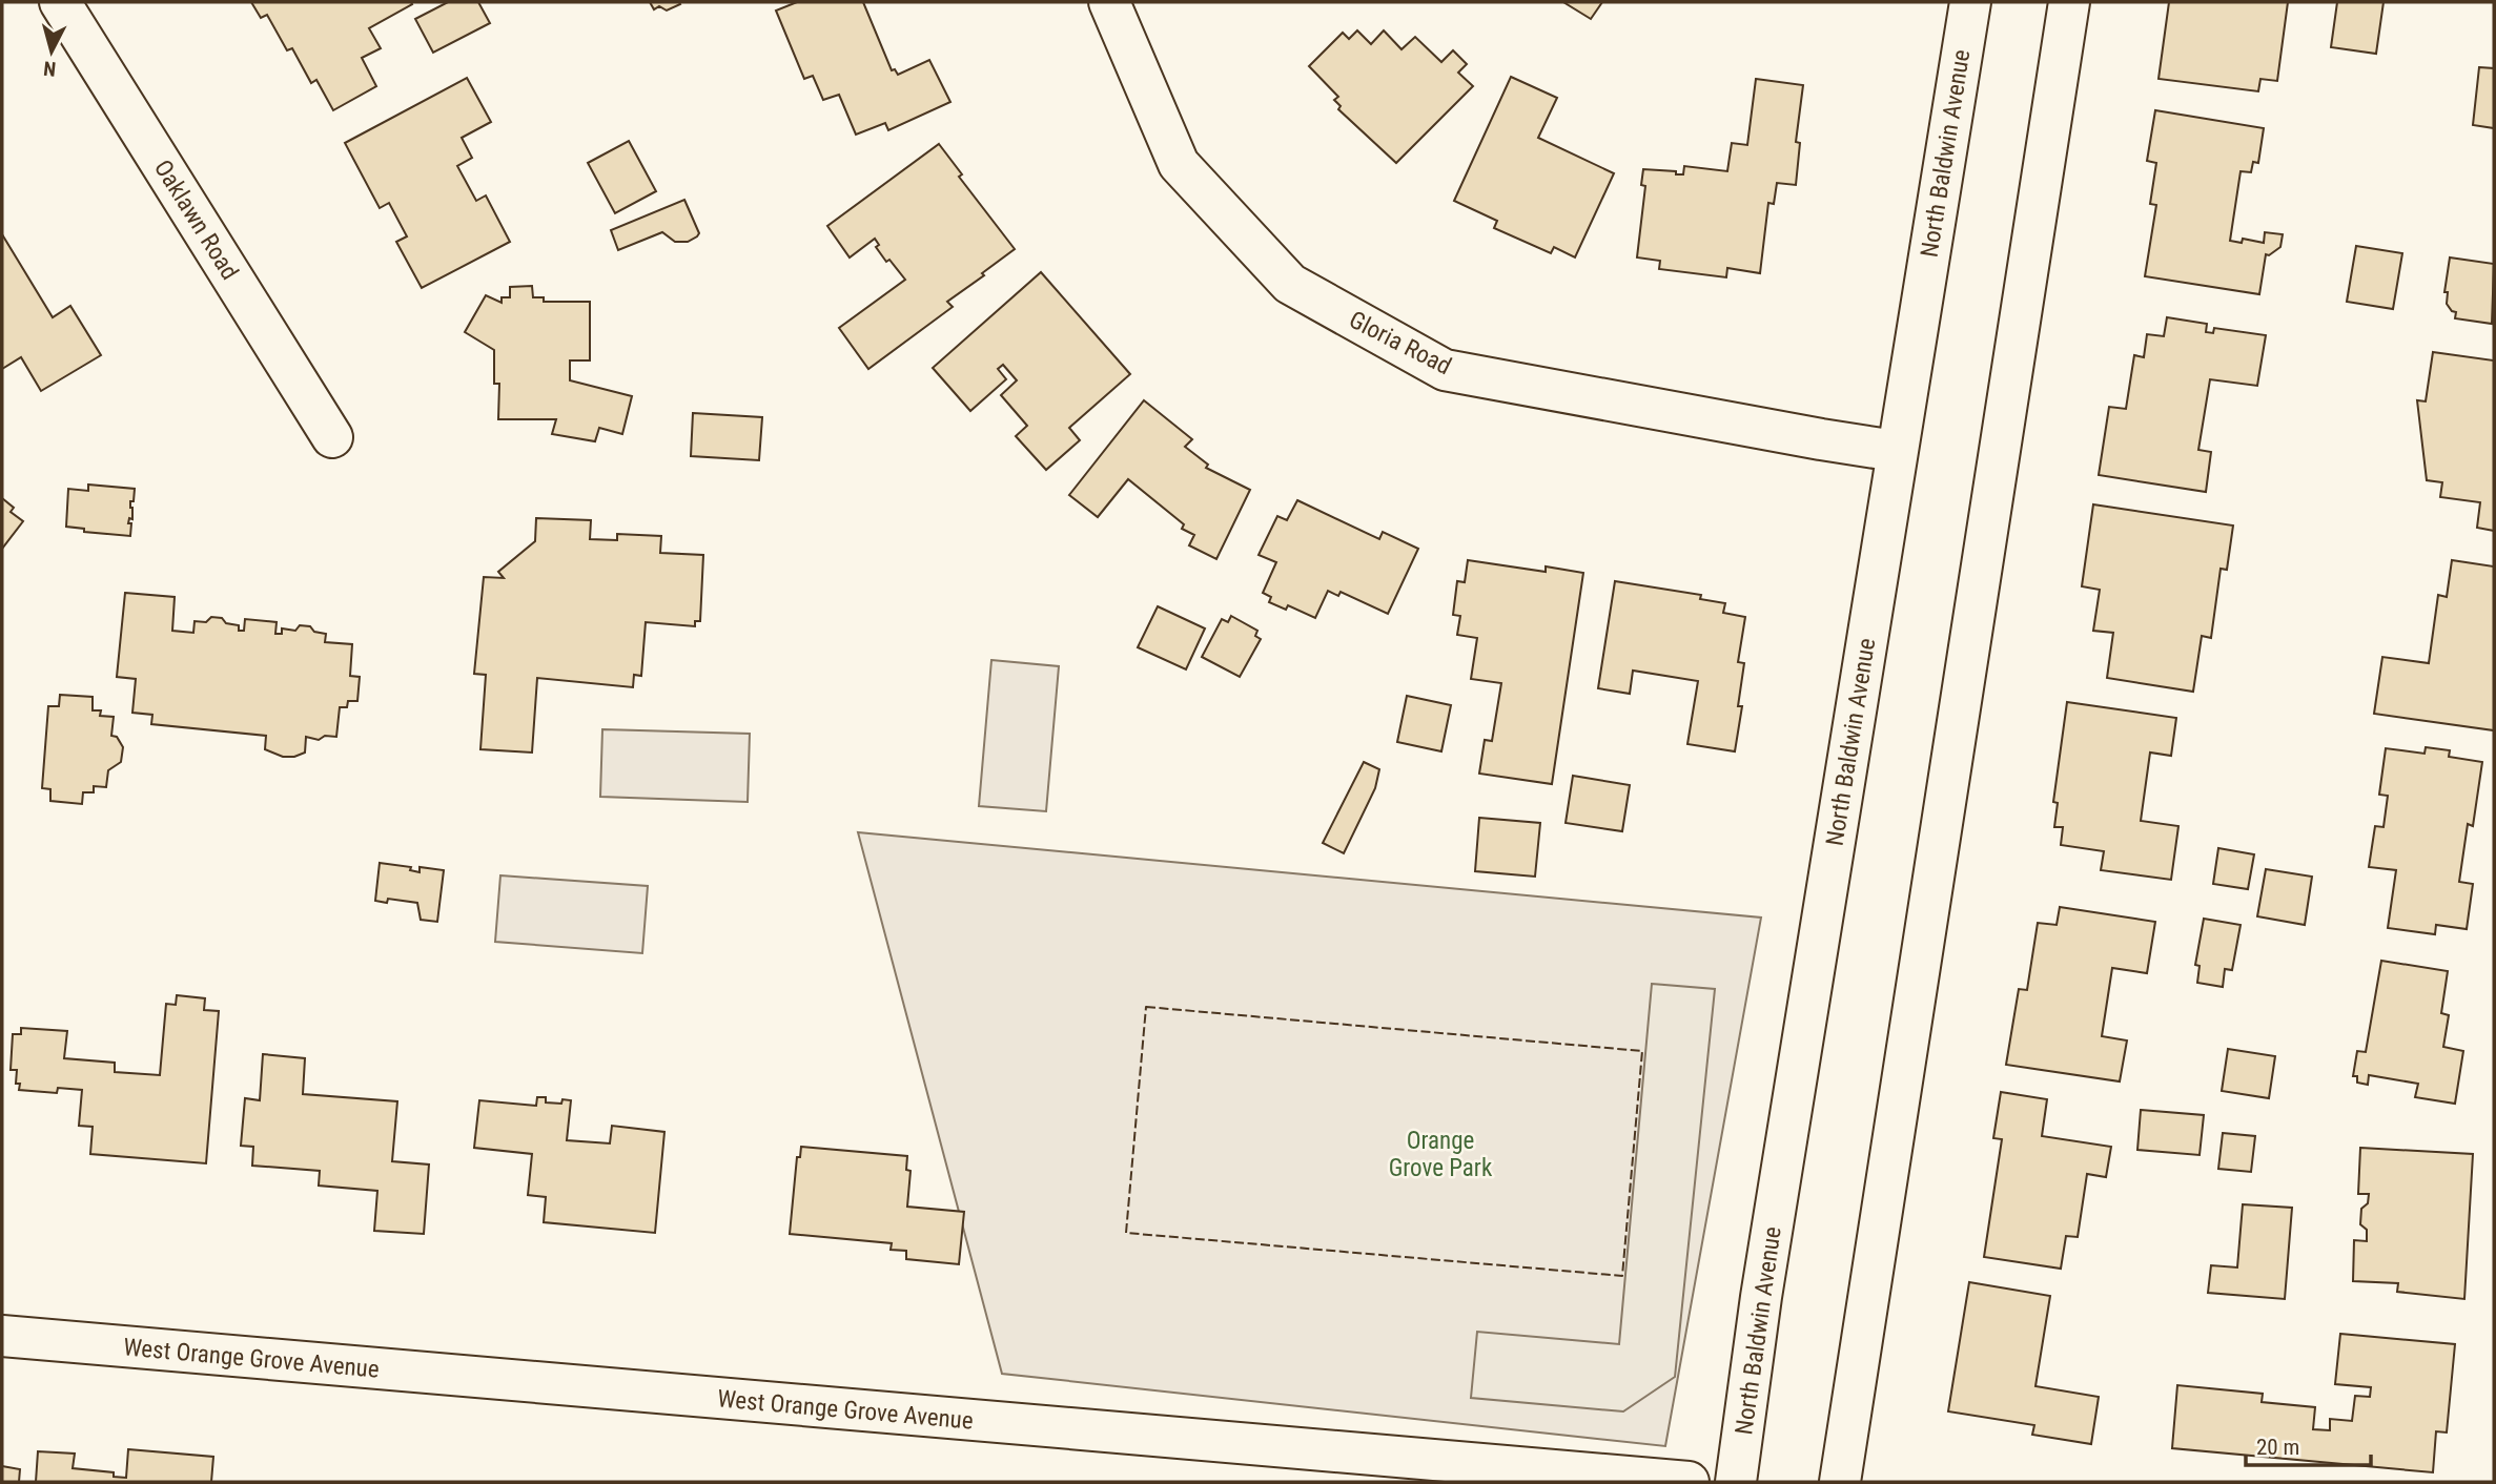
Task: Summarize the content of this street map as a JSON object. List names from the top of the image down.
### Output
{
  "streets": {
    "street": [
      "North Baldwin Avenue",
      "Oaklawn Road",
      "Gloria Road",
      "West Orange Grove Avenue"
    ]
  },
  "crossings": [
    ["North Baldwin Avenue", "Gloria Road"]
  ],
  "parks": ["Orange Grove Park"],
  "scale_bar": "20 m",
  "north": "bottom"
}
